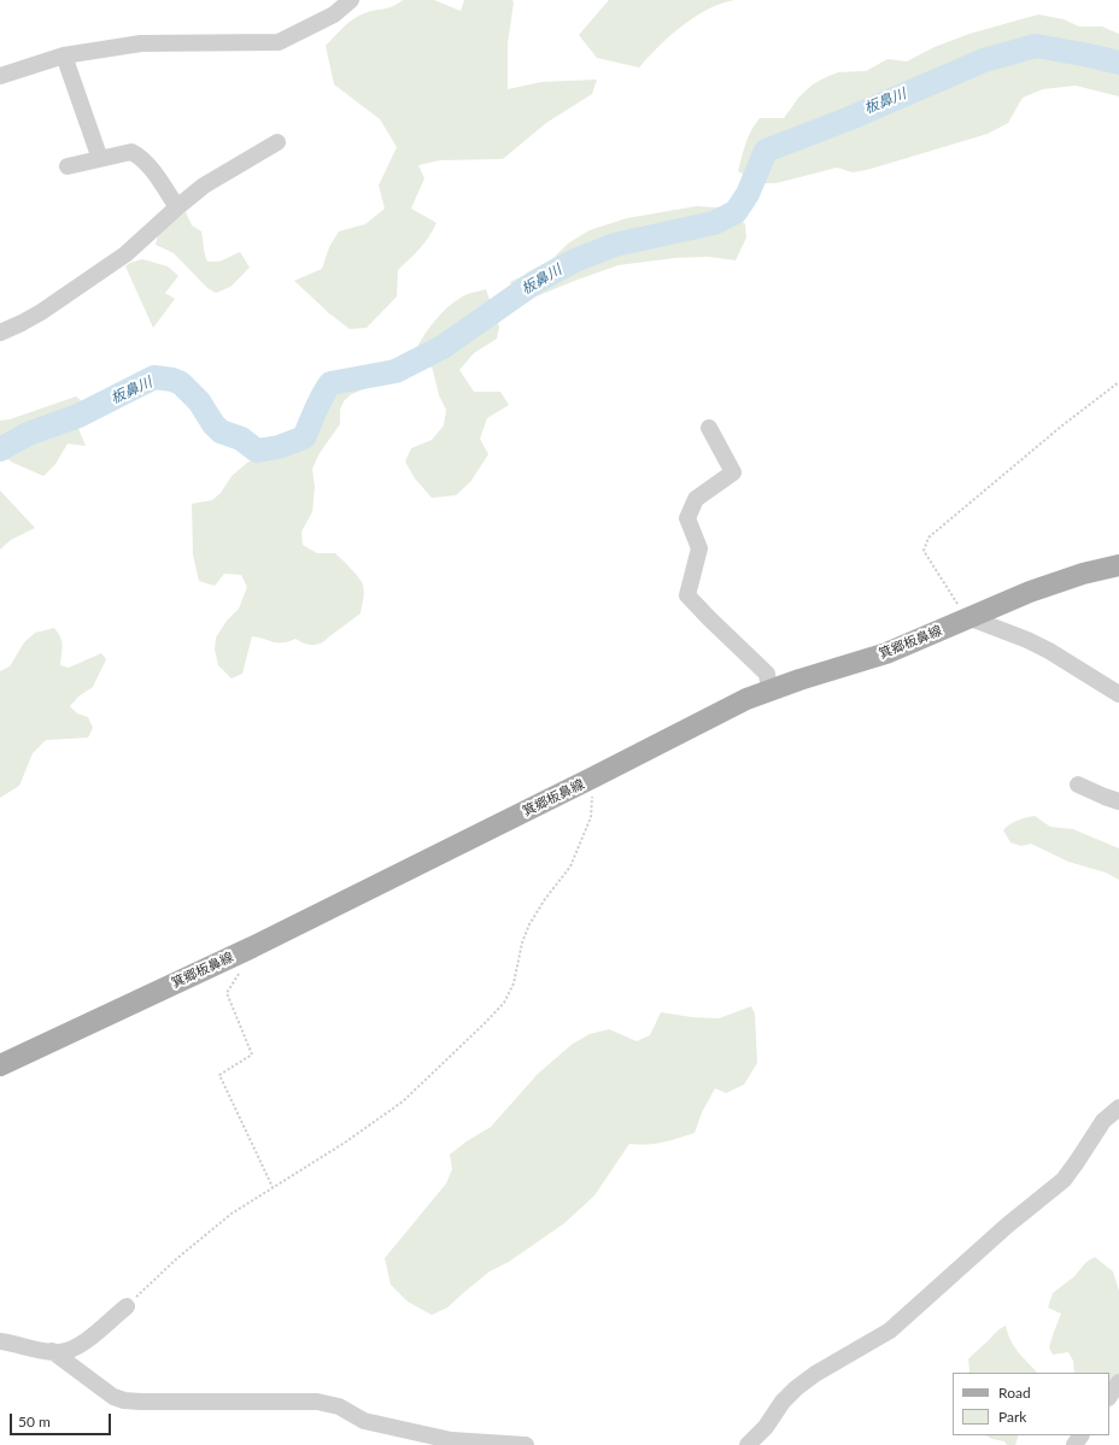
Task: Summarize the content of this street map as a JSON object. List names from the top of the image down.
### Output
{
  "streets": {
    "main road": ["箕郷板鼻線"]
  },
  "water": ["板鼻川"],
  "legend": ["Road", "Park"],
  "scale_bar": "50 m"
}
